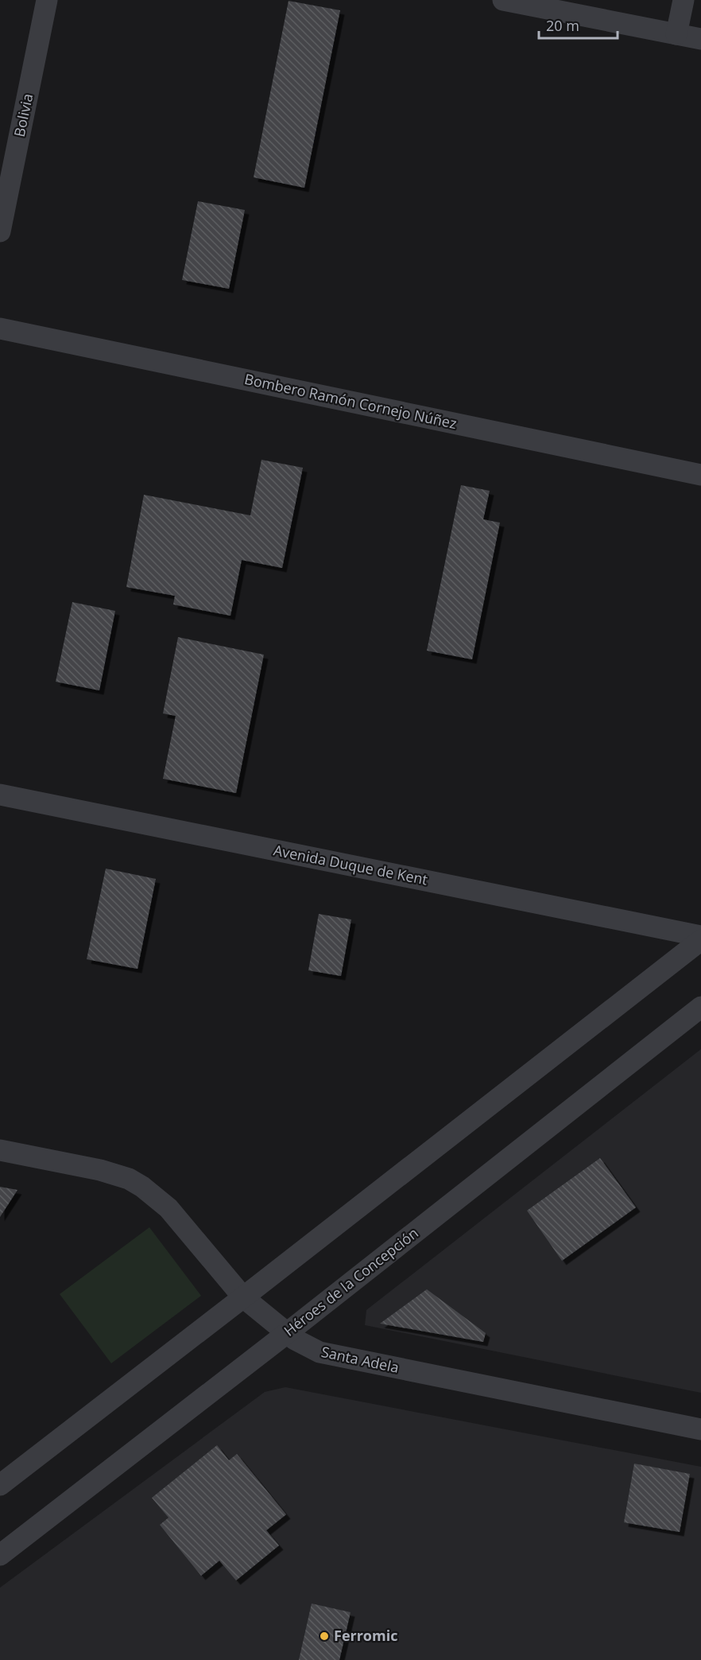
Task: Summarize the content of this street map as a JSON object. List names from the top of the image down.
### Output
{
  "streets": {
    "street": [
      "Bolivia",
      "Bombero Ramón Cornejo Núñez",
      "Avenida Duque de Kent",
      "Héroes de la Concepción",
      "Santa Adela"
    ]
  },
  "crossings": [
    ["Héroes de la Concepción", "Santa Adela"]
  ],
  "places": ["Ferromic"],
  "scale_bar": "20 m"
}
